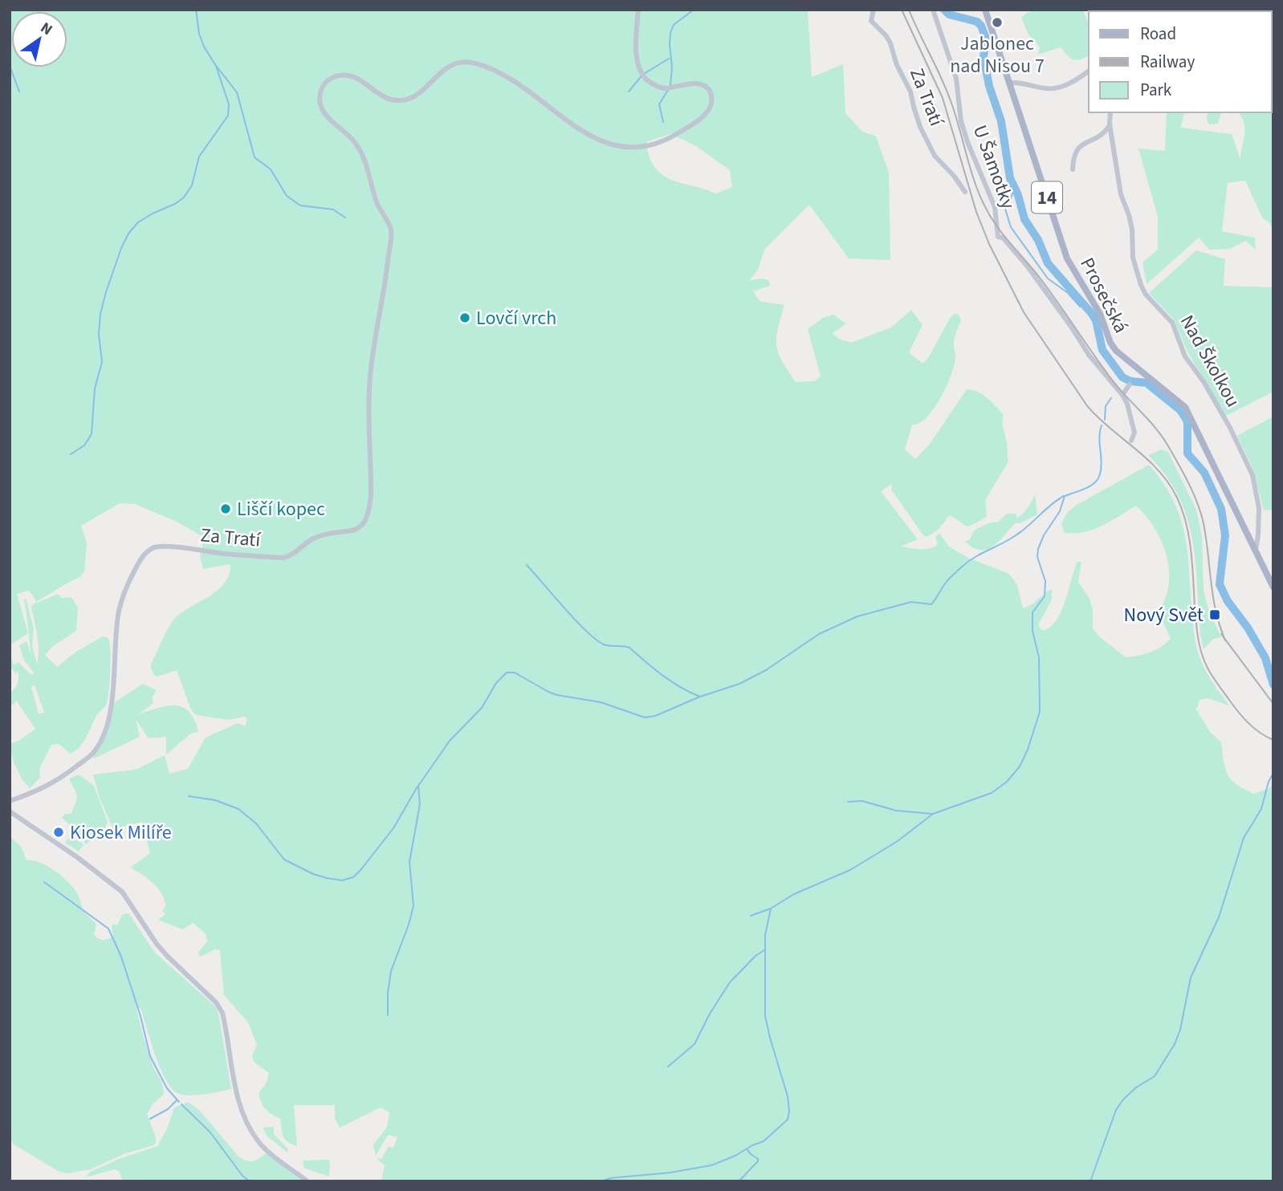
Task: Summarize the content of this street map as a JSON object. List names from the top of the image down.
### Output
{
  "streets": {
    "main road": ["14", "Prosečská"],
    "street": ["Za Tratí", "U Šamotky", "Nad Školkou"]
  },
  "crossings": [
    ["Prosečská", "Nad Školkou"]
  ],
  "places": {
    "other": [
      "Jablonec nad Nisou 7",
      "Lovčí vrch",
      "Liščí kopec",
      "Kiosek Milíře"
    ],
    "transit": ["Nový Svět"]
  },
  "legend": ["Road", "Railway", "Park"],
  "north": "top right"
}
